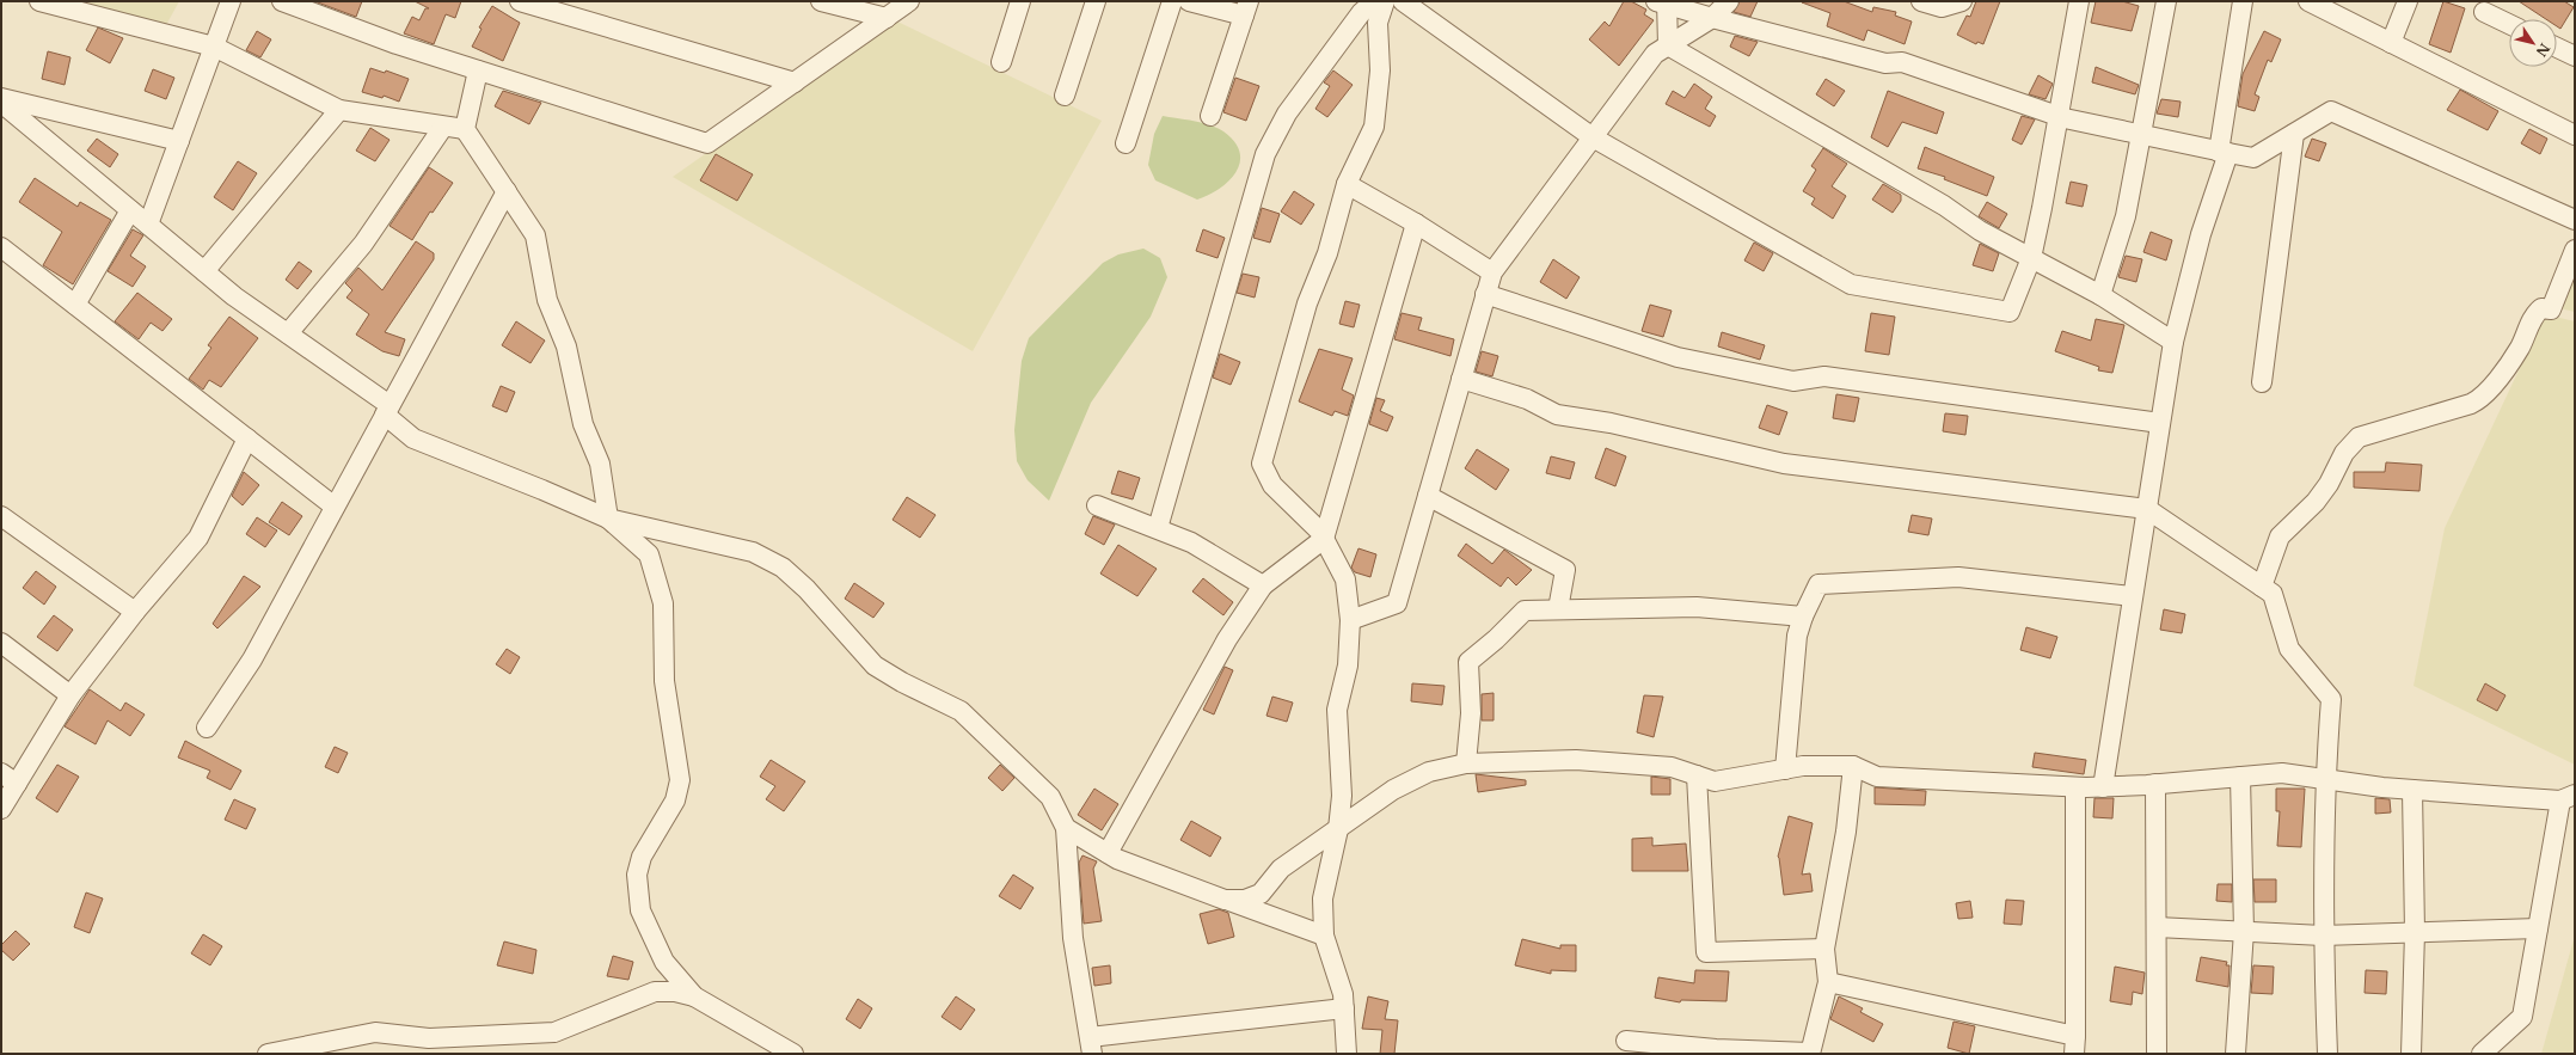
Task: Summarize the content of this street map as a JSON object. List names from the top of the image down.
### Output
{
  "north": "bottom right"
}
